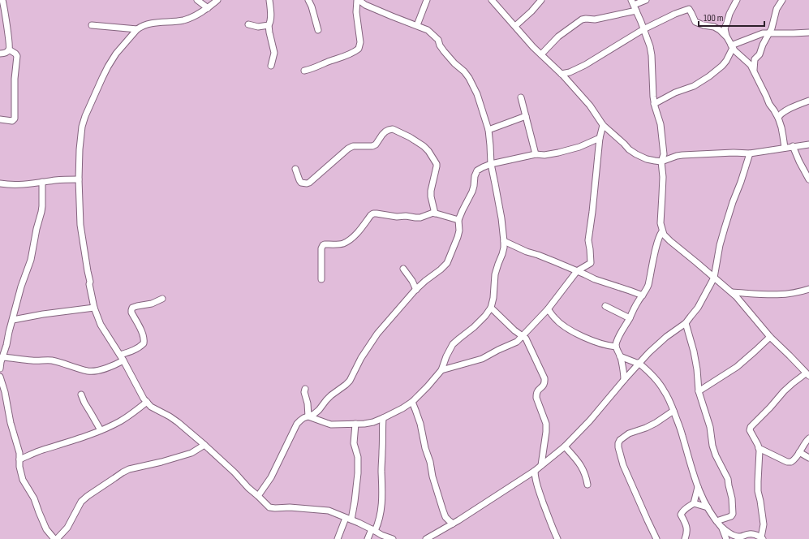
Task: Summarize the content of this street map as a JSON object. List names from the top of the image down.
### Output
{
  "scale_bar": "100 m"
}
